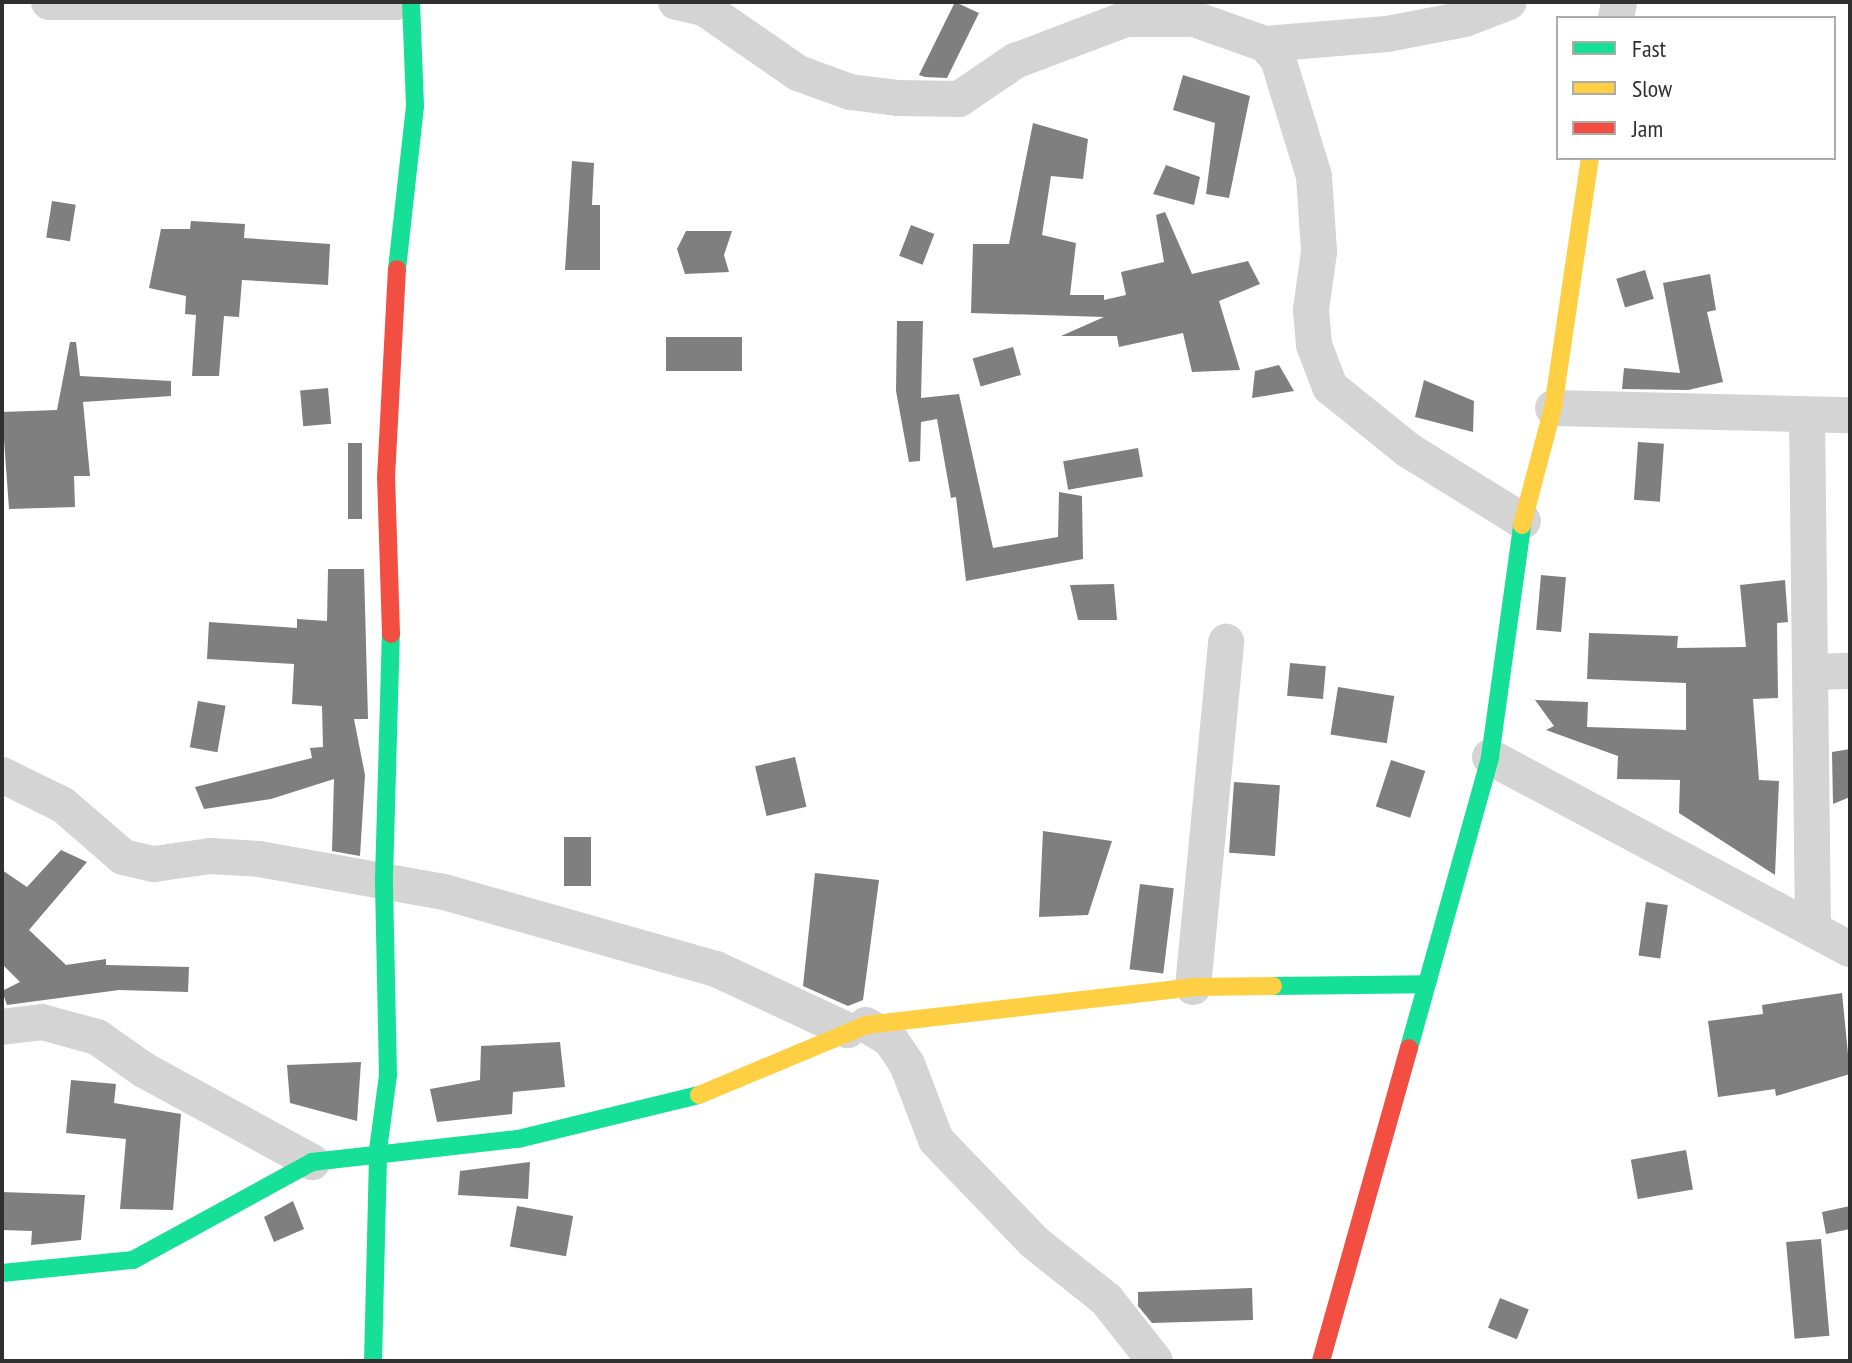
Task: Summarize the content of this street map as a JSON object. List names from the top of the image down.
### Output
{
  "legend": ["Fast", "Slow", "Jam"]
}
